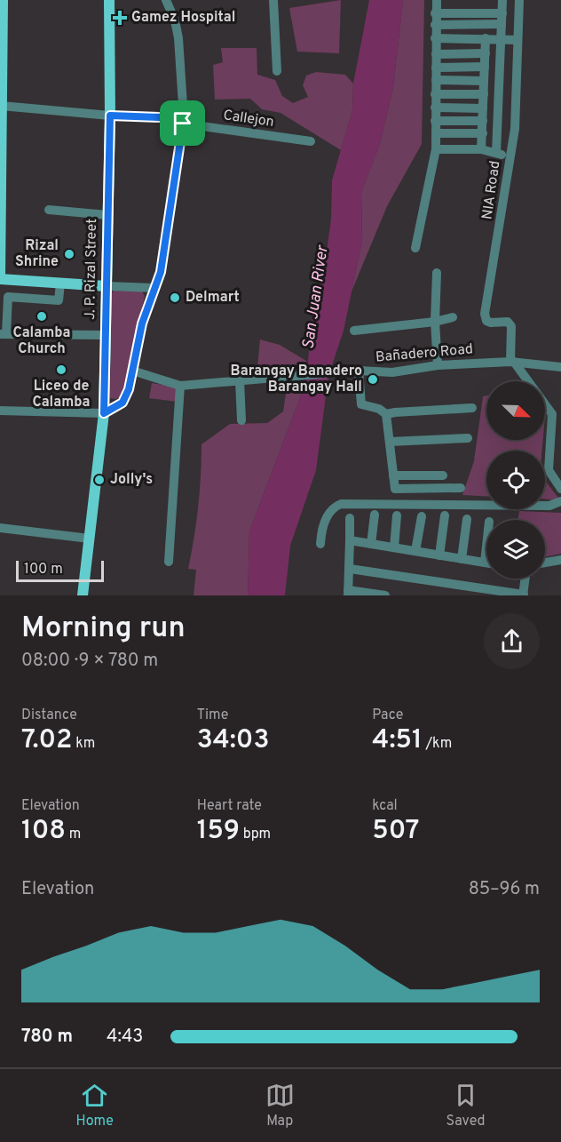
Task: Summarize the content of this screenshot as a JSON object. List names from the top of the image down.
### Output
{
  "streets": {
    "main road": ["J. P. Rizal Street"],
    "street": ["Callejon", "NIA Road", "Bañadero Road"]
  },
  "crossings": [
    ["Callejon", "J. P. Rizal Street"],
    ["NIA Road", "Bañadero Road"]
  ],
  "water": ["San Juan River"],
  "places": {
    "health": ["Gamez Hospital"],
    "other": [
      "Rizal Shrine",
      "Delmart",
      "Calamba Church",
      "Liceo de Calamba",
      "Barangay Banadero Barangay Hall",
      "Jolly's"
    ]
  },
  "scale_bar": "100 m",
  "north": "bottom right",
  "page": {
    "scale": "100 m",
    "heading": ["Morning run", "08:00 · 9 × 780 m"],
    "stats": [
      ["Distance", "7.02 km"],
      ["Time", "34:03"],
      ["Pace", "4:51 /km"],
      ["Elevation", "108 m"],
      ["Heart rate", "159 bpm"],
      ["kcal", "507"]
    ],
    "chart": ["Elevation", "85–96 m"],
    "list": [
      {
        "name": "780 m",
        "note": "4:43"
      }
    ],
    "tabs": ["Home", "Map", "Saved"]
  }
}
